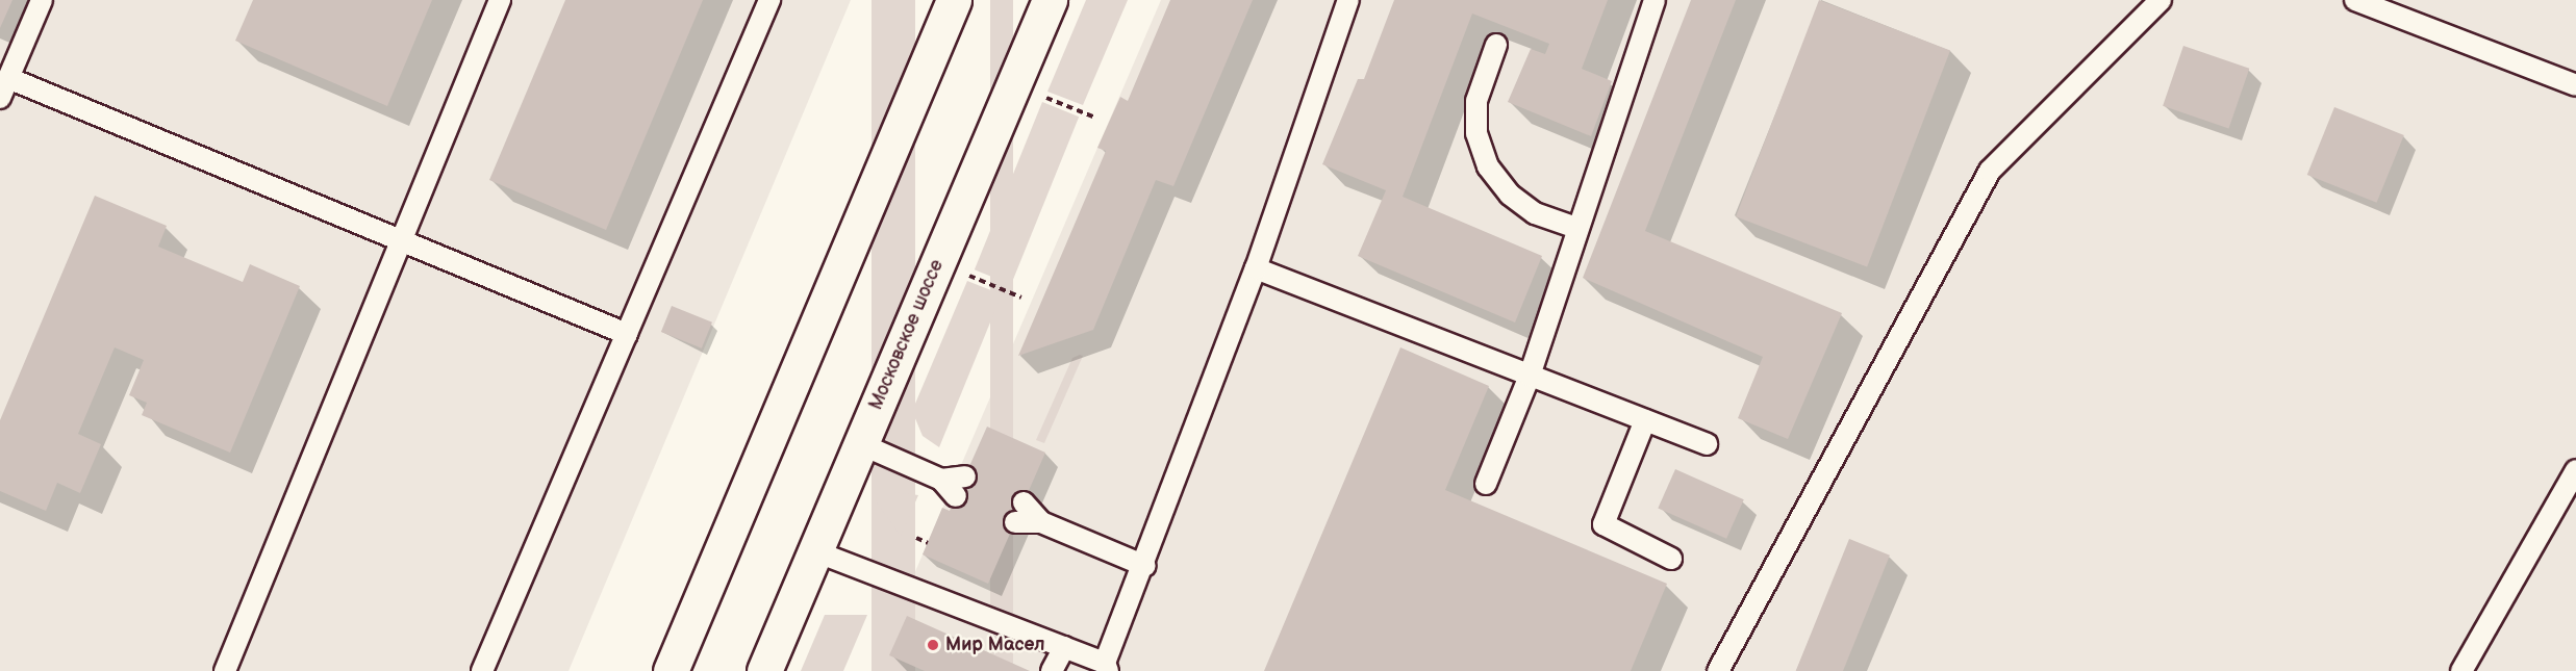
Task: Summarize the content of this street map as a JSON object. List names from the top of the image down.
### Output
{
  "streets": {
    "main road": ["Московское шоссе"]
  },
  "places": ["Мир Масел"]
}
